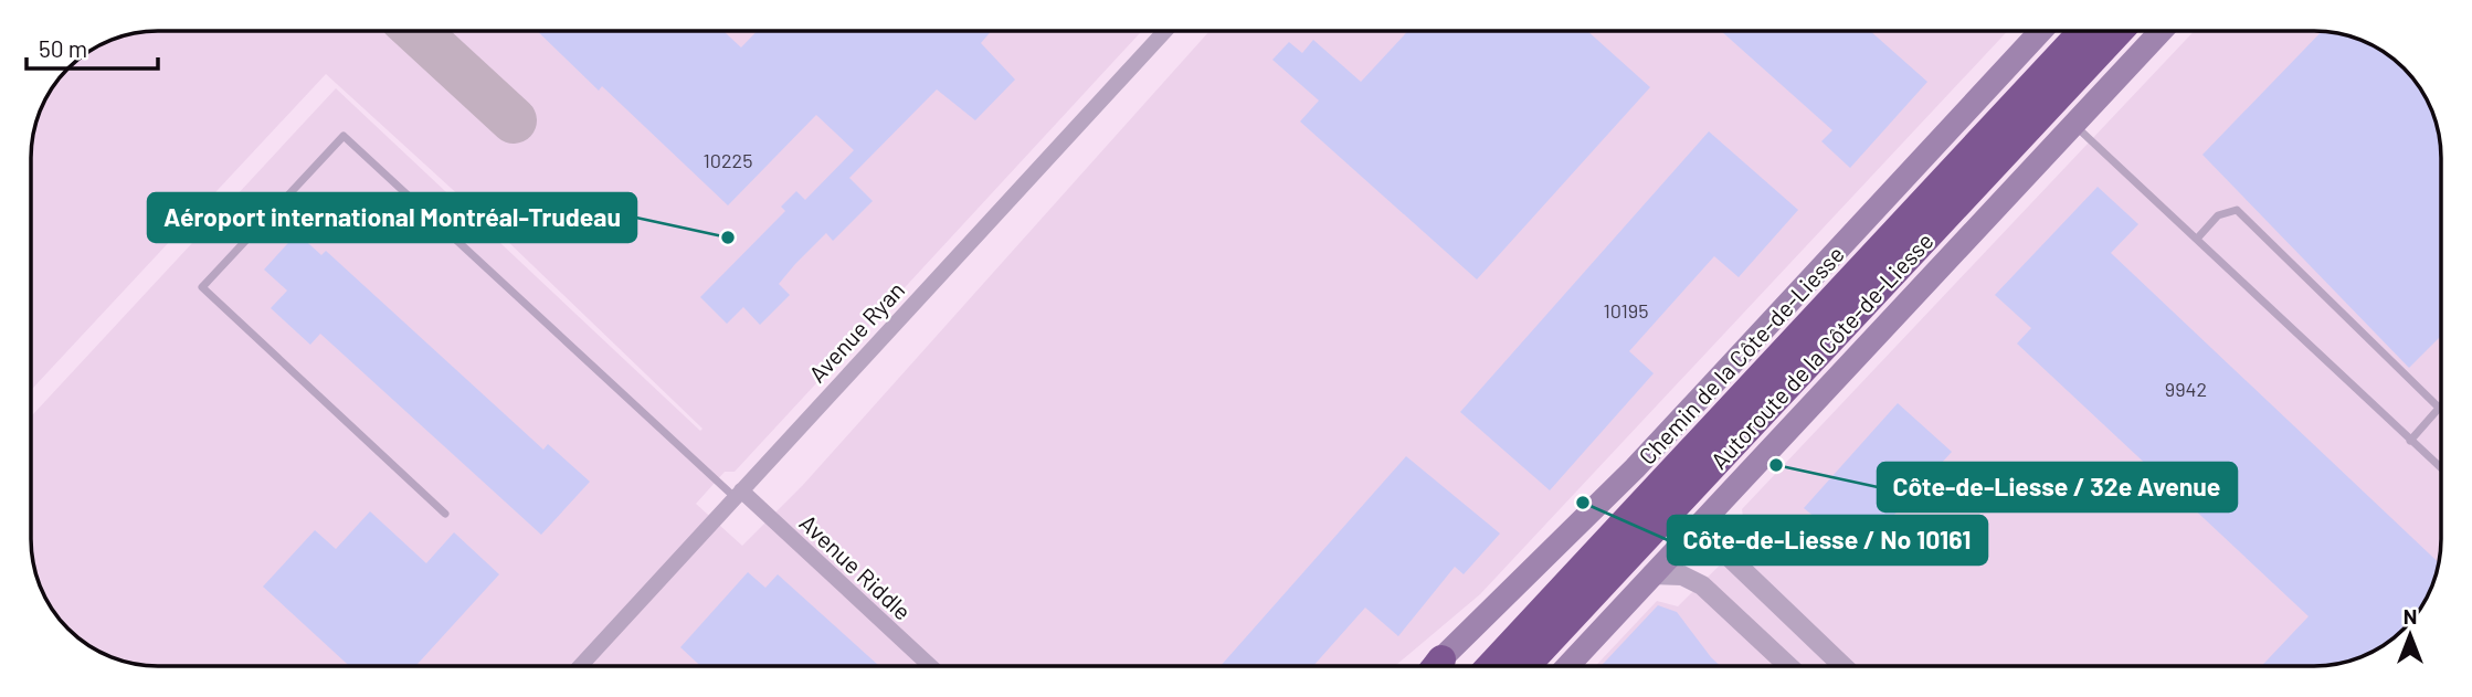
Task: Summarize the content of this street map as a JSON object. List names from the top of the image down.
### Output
{
  "streets": {
    "highway": ["Autoroute de la Côte-de-Liesse"],
    "main road": ["Chemin de la Côte-de-Liesse"],
    "street": ["Avenue Ryan", "Avenue Riddle"]
  },
  "crossings": [
    ["Avenue Ryan", "Avenue Riddle"]
  ],
  "places": ["Aéroport international Montréal-Trudeau", "Côte-de-Liesse / 32e Avenue", "Côte-de-Liesse / No 10161"],
  "house_numbers": ["10225", "10195", "9942"],
  "scale_bar": "50 m",
  "north": "top"
}
